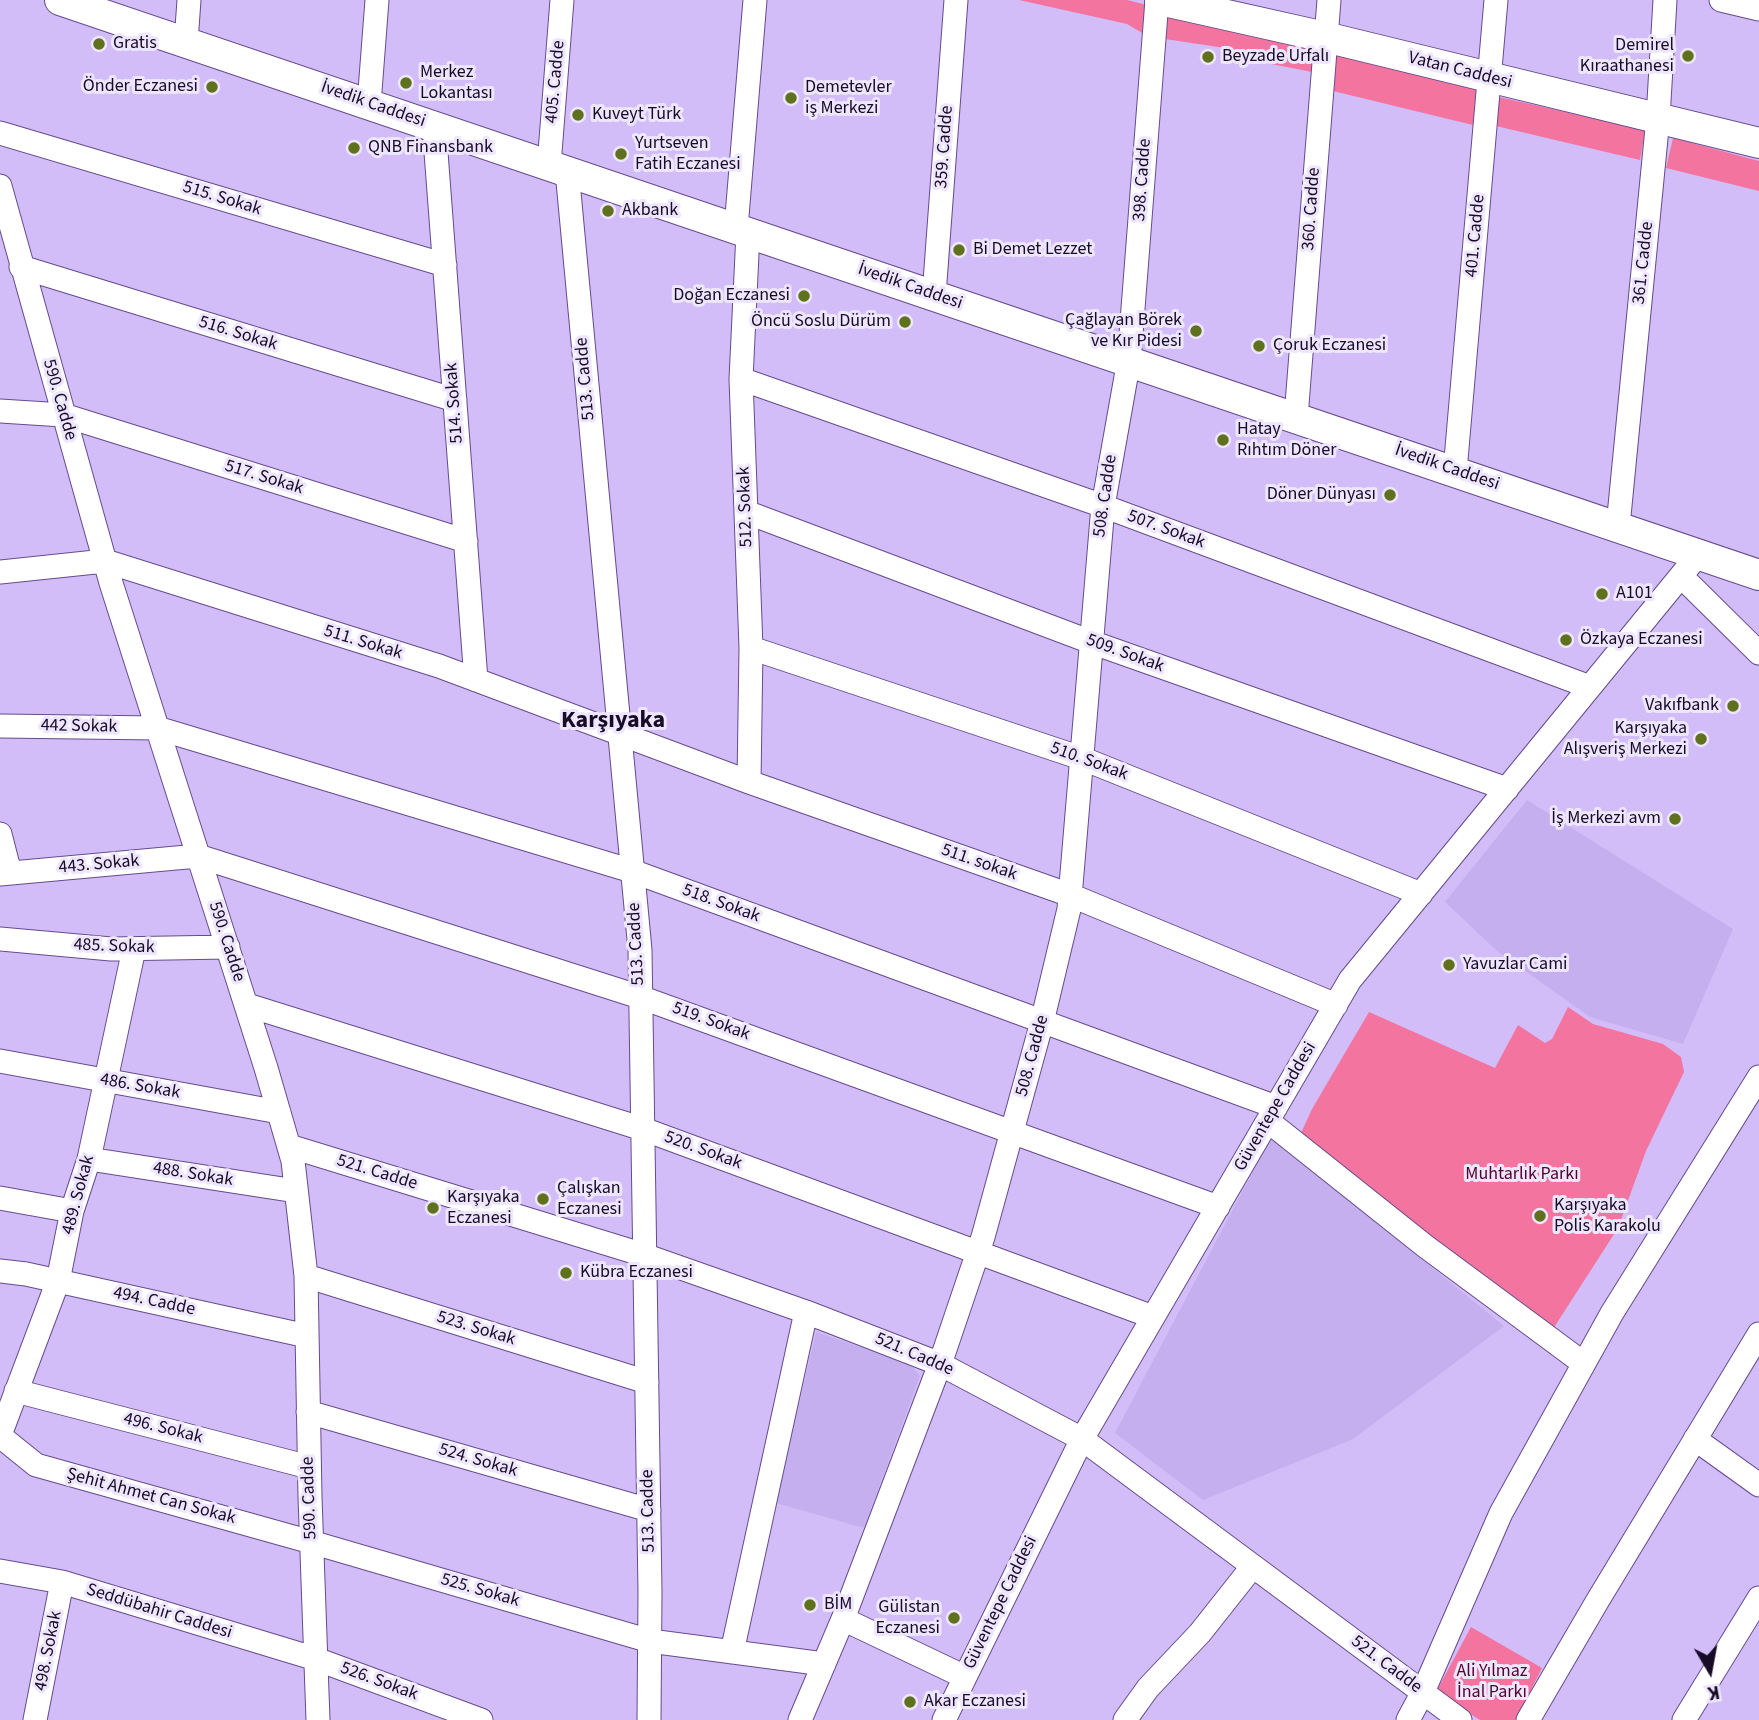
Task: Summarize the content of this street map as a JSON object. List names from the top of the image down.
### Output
{
  "streets": {
    "main road": ["Vatan Caddesi", "İvedik Caddesi"],
    "street": [
      "405. Cadde",
      "359. Cadde",
      "398. Cadde",
      "515. Sokak",
      "360. Cadde",
      "401. Cadde",
      "361. Cadde",
      "516. Sokak",
      "513. Cadde",
      "590. Cadde",
      "514. Sokak",
      "517. Sokak",
      "508. Cadde",
      "512. Sokak",
      "507. Sokak",
      "511. Sokak",
      "509. Sokak",
      "442 Sokak",
      "510. Sokak",
      "511. sokak",
      "443. Sokak",
      "518. Sokak",
      "485. Sokak",
      "519. Sokak",
      "486. Sokak",
      "Güventepe Caddesi",
      "520. Sokak",
      "521. Cadde",
      "488. Sokak",
      "489. Sokak",
      "494. Cadde",
      "523. Sokak",
      "496. Sokak",
      "524. Sokak",
      "Şehit Ahmet Can Sokak",
      "525. Sokak",
      "Seddübahir Caddesi",
      "498. Sokak",
      "526. Sokak"
    ]
  },
  "crossings": [
    ["Vatan Caddesi", "398. Cadde"],
    ["Vatan Caddesi", "360. Cadde"],
    ["Vatan Caddesi", "401. Cadde"],
    ["Vatan Caddesi", "361. Cadde"],
    ["405. Cadde", "İvedik Caddesi"],
    ["405. Cadde", "513. Cadde"],
    ["İvedik Caddesi", "359. Cadde"],
    ["İvedik Caddesi", "398. Cadde"],
    ["İvedik Caddesi", "360. Cadde"],
    ["İvedik Caddesi", "401. Cadde"],
    ["İvedik Caddesi", "361. Cadde"],
    ["İvedik Caddesi", "513. Cadde"],
    ["İvedik Caddesi", "514. Sokak"],
    ["İvedik Caddesi", "508. Cadde"],
    ["İvedik Caddesi", "512. Sokak"],
    ["İvedik Caddesi", "Güventepe Caddesi"],
    ["398. Cadde", "508. Cadde"],
    ["515. Sokak", "514. Sokak"],
    ["516. Sokak", "590. Cadde"],
    ["516. Sokak", "514. Sokak"],
    ["513. Cadde", "511. Sokak"],
    ["513. Cadde", "511. sokak"],
    ["513. Cadde", "518. Sokak"],
    ["513. Cadde", "519. Sokak"],
    ["513. Cadde", "520. Sokak"],
    ["513. Cadde", "521. Cadde"],
    ["513. Cadde", "523. Sokak"],
    ["513. Cadde", "524. Sokak"],
    ["513. Cadde", "525. Sokak"],
    ["590. Cadde", "517. Sokak"],
    ["590. Cadde", "511. Sokak"],
    ["590. Cadde", "442 Sokak"],
    ["590. Cadde", "443. Sokak"],
    ["590. Cadde", "518. Sokak"],
    ["590. Cadde", "485. Sokak"],
    ["590. Cadde", "519. Sokak"],
    ["590. Cadde", "486. Sokak"],
    ["590. Cadde", "520. Sokak"],
    ["590. Cadde", "521. Cadde"],
    ["590. Cadde", "488. Sokak"],
    ["590. Cadde", "494. Cadde"],
    ["590. Cadde", "523. Sokak"],
    ["590. Cadde", "496. Sokak"],
    ["590. Cadde", "524. Sokak"],
    ["590. Cadde", "Şehit Ahmet Can Sokak"],
    ["590. Cadde", "525. Sokak"],
    ["590. Cadde", "Seddübahir Caddesi"],
    ["590. Cadde", "526. Sokak"],
    ["514. Sokak", "517. Sokak"],
    ["514. Sokak", "511. Sokak"],
    ["508. Cadde", "507. Sokak"],
    ["508. Cadde", "509. Sokak"],
    ["508. Cadde", "510. Sokak"],
    ["508. Cadde", "511. sokak"],
    ["508. Cadde", "518. Sokak"],
    ["508. Cadde", "519. Sokak"],
    ["508. Cadde", "520. Sokak"],
    ["508. Cadde", "521. Cadde"],
    ["508. Cadde", "525. Sokak"],
    ["512. Sokak", "507. Sokak"],
    ["512. Sokak", "509. Sokak"],
    ["512. Sokak", "510. Sokak"],
    ["512. Sokak", "511. sokak"],
    ["507. Sokak", "Güventepe Caddesi"],
    ["511. Sokak", "511. sokak"],
    ["509. Sokak", "Güventepe Caddesi"],
    ["442 Sokak", "518. Sokak"],
    ["510. Sokak", "Güventepe Caddesi"],
    ["511. sokak", "Güventepe Caddesi"],
    ["443. Sokak", "519. Sokak"],
    ["518. Sokak", "Güventepe Caddesi"],
    ["485. Sokak", "489. Sokak"],
    ["519. Sokak", "Güventepe Caddesi"],
    ["486. Sokak", "489. Sokak"],
    ["Güventepe Caddesi", "520. Sokak"],
    ["Güventepe Caddesi", "521. Cadde"],
    ["488. Sokak", "489. Sokak"],
    ["489. Sokak", "494. Cadde"],
    ["489. Sokak", "496. Sokak"],
    ["489. Sokak", "Şehit Ahmet Can Sokak"],
    ["Şehit Ahmet Can Sokak", "525. Sokak"],
    ["Seddübahir Caddesi", "498. Sokak"],
    ["Seddübahir Caddesi", "526. Sokak"]
  ],
  "districts": ["Karşıyaka"],
  "parks": ["Muhtarlık Parkı", "Ali Yılmaz İnal Parkı"],
  "places": [
    "Gratis",
    "Demirel Kıraathanesi",
    "Beyzade Urfalı",
    "Merkez Lokantası",
    "Önder Eczanesi",
    "Demetevler iş Merkezi",
    "Kuveyt Türk",
    "QNB Finansbank",
    "Yurtseven Fatih Eczanesi",
    "Akbank",
    "Bi Demet Lezzet",
    "Doğan Eczanesi",
    "Öncü Soslu Dürüm",
    "Çağlayan Börek ve Kır Pidesi",
    "Çoruk Eczanesi",
    "Hatay Rıhtım Döner",
    "Döner Dünyası",
    "A101",
    "Özkaya Eczanesi",
    "Vakıfbank",
    "Karşıyaka Alışveriş Merkezi",
    "İş Merkezi avm",
    "Yavuzlar Cami",
    "Çalışkan Eczanesi",
    "Karşıyaka Eczanesi",
    "Karşıyaka Polis Karakolu",
    "Kübra Eczanesi",
    "BİM",
    "Gülistan Eczanesi",
    "Akar Eczanesi"
  ],
  "north": "bottom"
}
